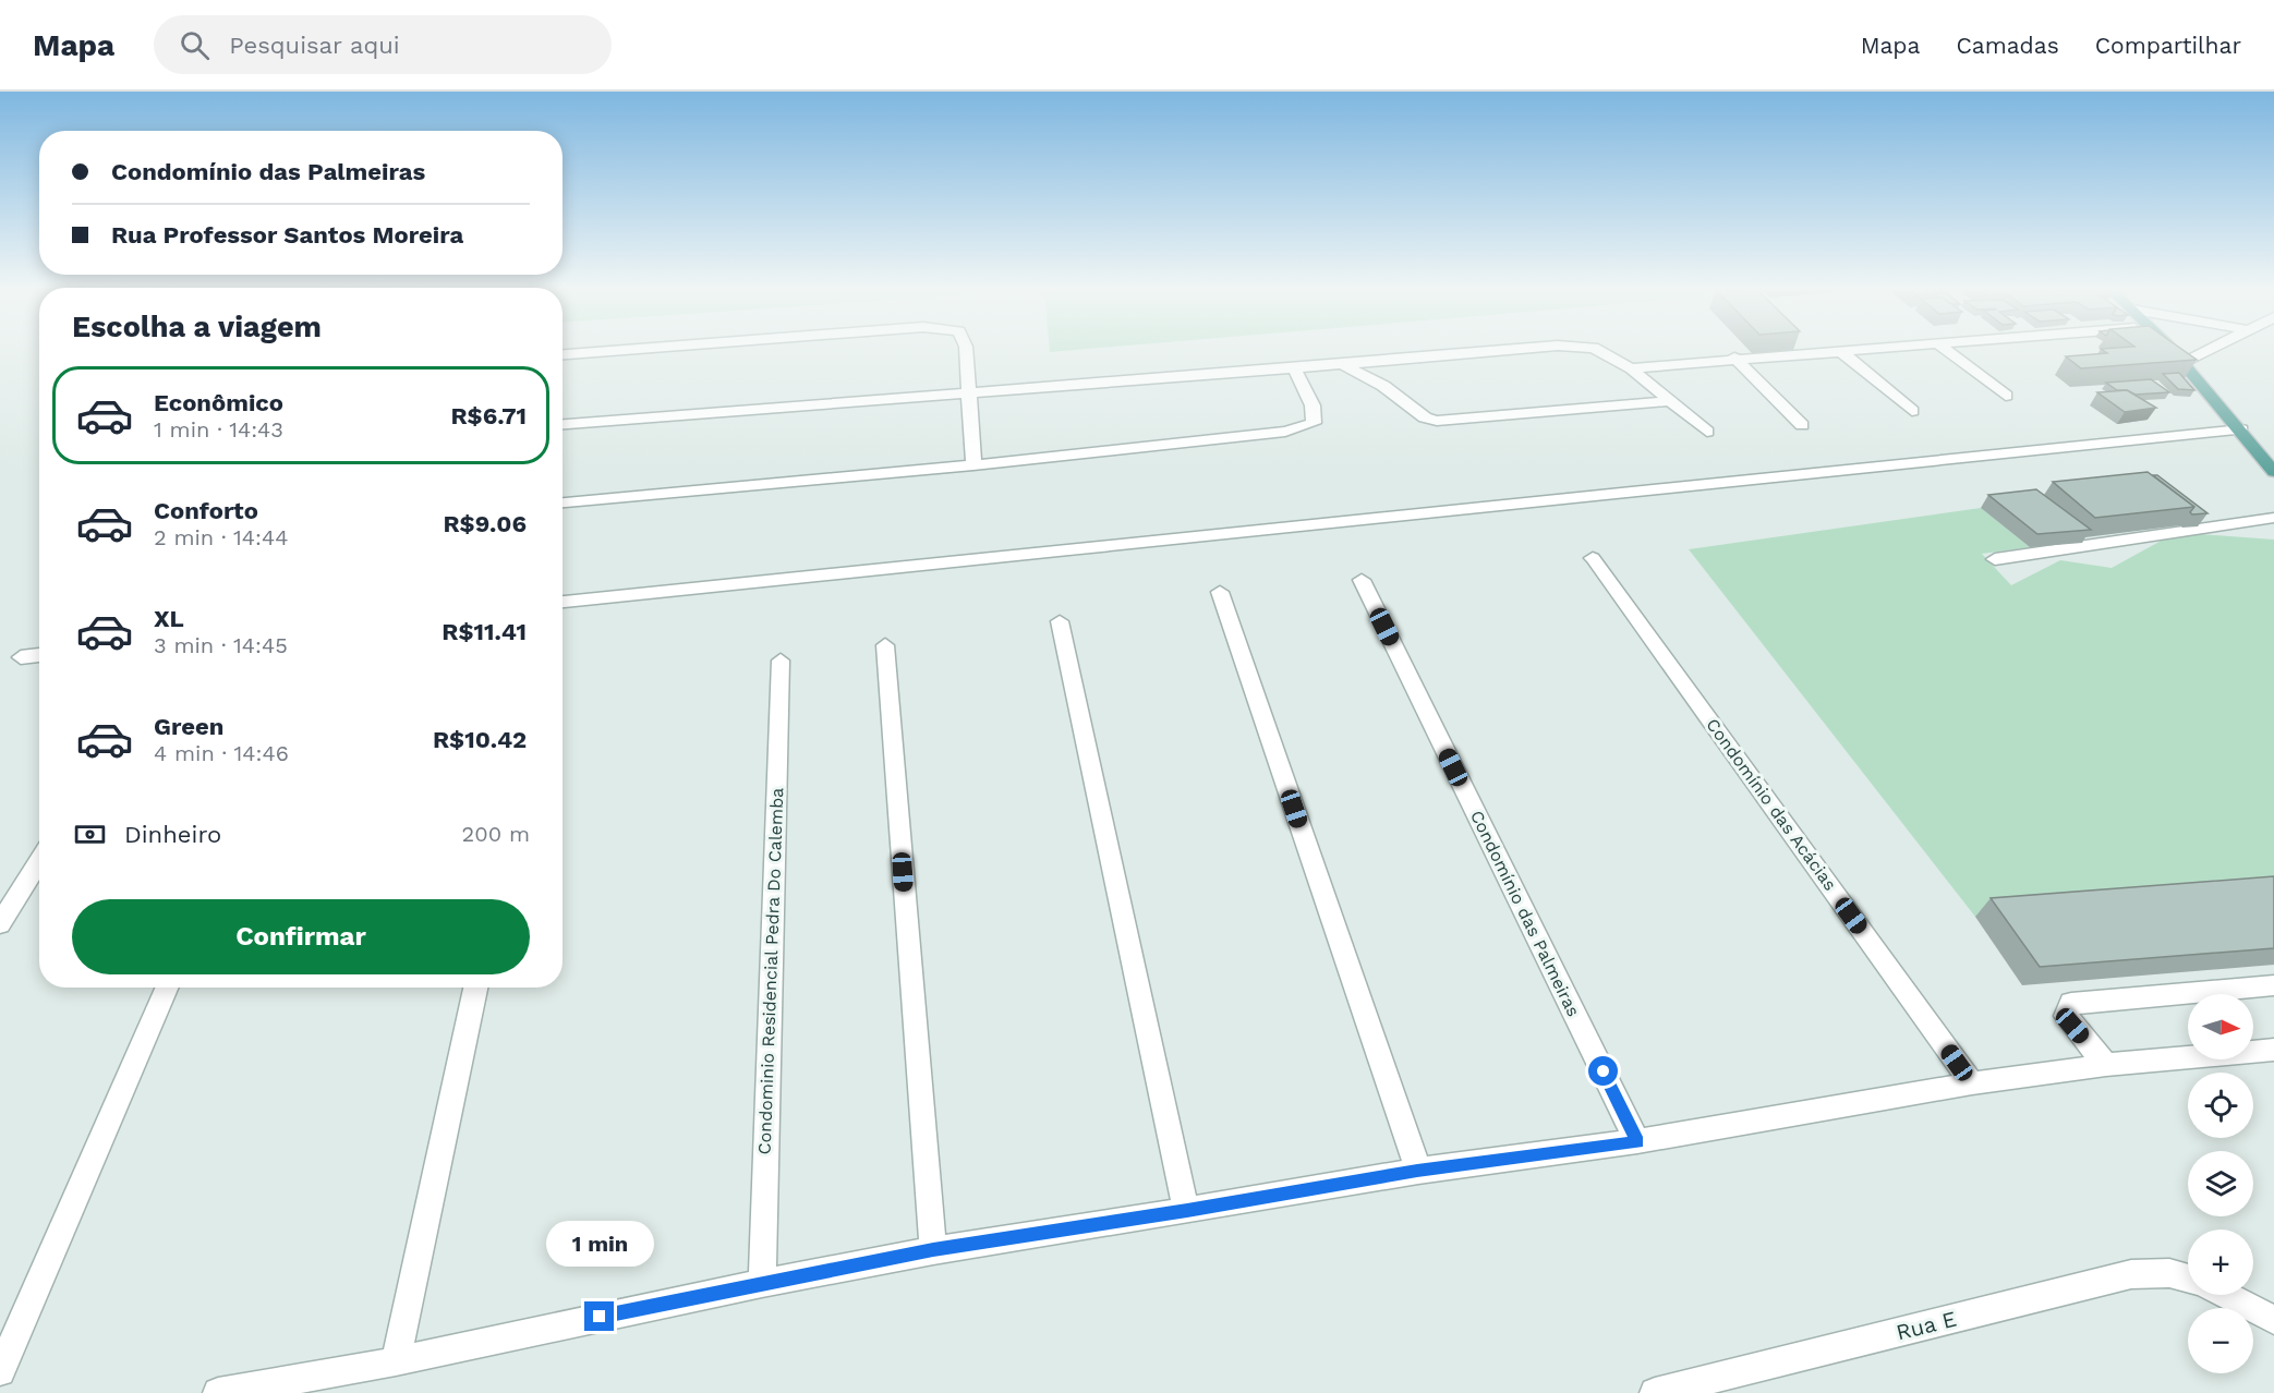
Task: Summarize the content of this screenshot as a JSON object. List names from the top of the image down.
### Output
{
  "streets": {
    "street": [
      "Condomínio das Acácias",
      "Condomínio das Palmeiras",
      "Condominio Residencial Pedra Do Calemba",
      "Rua E"
    ]
  },
  "north": "right",
  "page": {
    "header": "Mapa",
    "search": "Pesquisar aqui",
    "nav": ["Mapa", "Camadas", "Compartilhar"],
    "banner": ["Condomínio das Palmeiras", "Rua Professor Santos Moreira"],
    "heading": "Escolha a viagem",
    "list": [
      {
        "name": "Econômico",
        "note": "1 min · 14:43",
        "value": "R$6.71"
      },
      {
        "name": "Conforto",
        "note": "2 min · 14:44",
        "value": "R$9.06"
      },
      {
        "name": "XL",
        "note": "3 min · 14:45",
        "value": "R$11.41"
      },
      {
        "name": "Green",
        "note": "4 min · 14:46",
        "value": "R$10.42"
      }
    ],
    "pay": ["Dinheiro", "200 m"],
    "buttons": "Confirmar",
    "map_buttons": ["+", "−"],
    "bubble": "1 min"
  }
}
